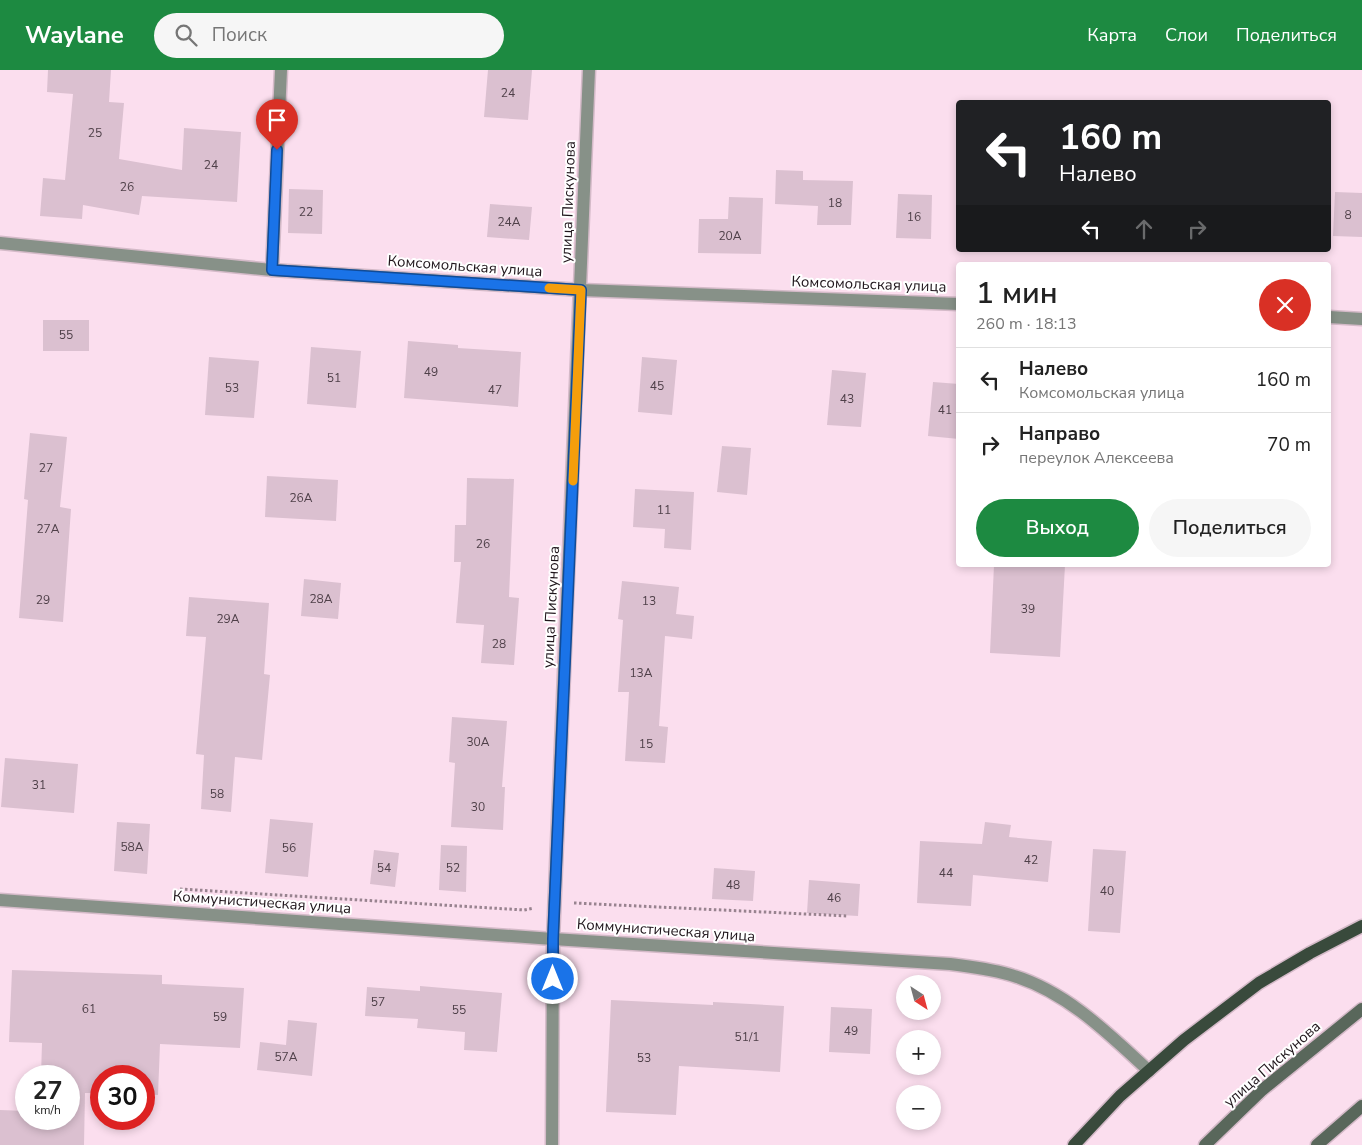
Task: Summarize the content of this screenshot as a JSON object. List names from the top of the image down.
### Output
{
  "streets": {
    "main road": ["улица Пискунова"],
    "street": ["Комсомольская улица", "Коммунистическая улица"]
  },
  "crossings": [
    ["улица Пискунова", "Комсомольская улица"],
    ["улица Пискунова", "Коммунистическая улица"]
  ],
  "house_numbers": [
    "24",
    "25",
    "24",
    "26",
    "18",
    "22",
    "8",
    "16",
    "24А",
    "20А",
    "55",
    "49",
    "51",
    "45",
    "53",
    "47",
    "43",
    "41",
    "27",
    "26А",
    "11",
    "27А",
    "26",
    "28А",
    "29",
    "13",
    "39",
    "29А",
    "28",
    "13А",
    "30А",
    "15",
    "31",
    "58",
    "30",
    "58А",
    "56",
    "42",
    "54",
    "52",
    "44",
    "48",
    "40",
    "46",
    "57",
    "61",
    "55",
    "59",
    "49",
    "51/1",
    "57А",
    "53"
  ],
  "north": "bottom right",
  "page": {
    "header": "Waylane",
    "search": "Поиск",
    "nav": ["Карта", "Слои", "Поделиться"],
    "turn": ["160 m", "Налево"],
    "heading": ["1 мин", "260 m · 18:13"],
    "list": [
      {
        "name": "Налево",
        "note": "Комсомольская улица",
        "value": "160 m"
      },
      {
        "name": "Направо",
        "note": "переулок Алексеева",
        "value": "70 m"
      }
    ],
    "buttons": ["Выход", "Поделиться"],
    "map_buttons": ["+", "−"],
    "speed": "27 km/h",
    "limit": "30"
  }
}
